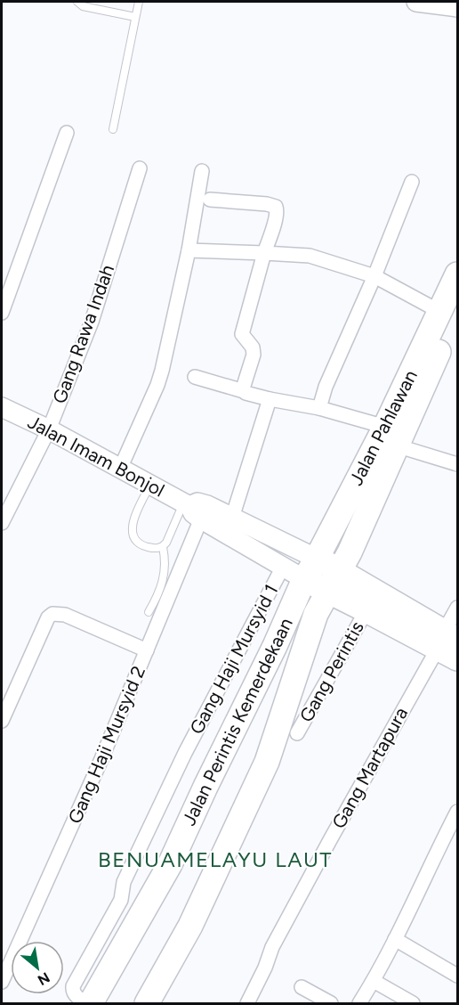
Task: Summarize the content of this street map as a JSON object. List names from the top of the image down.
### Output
{
  "streets": {
    "highway": ["Jalan Pahlawan", "Jalan Perintis Kemerdekaan"],
    "main road": ["Jalan Imam Bonjol"],
    "street": [
      "Gang Rawa Indah",
      "Gang Haji Mursyid 1",
      "Gang Perintis",
      "Gang Haji Mursyid 2",
      "Gang Martapura"
    ]
  },
  "crossings": [
    ["Gang Rawa Indah", "Jalan Imam Bonjol"],
    ["Jalan Pahlawan", "Jalan Imam Bonjol"],
    ["Jalan Pahlawan", "Jalan Perintis Kemerdekaan"],
    ["Jalan Imam Bonjol", "Gang Haji Mursyid 1"],
    ["Jalan Imam Bonjol", "Jalan Perintis Kemerdekaan"],
    ["Jalan Imam Bonjol", "Gang Haji Mursyid 2"],
    ["Gang Haji Mursyid 1", "Jalan Perintis Kemerdekaan"]
  ],
  "districts": ["BENUAMELAYU LAUT"],
  "north": "bottom right"
}
